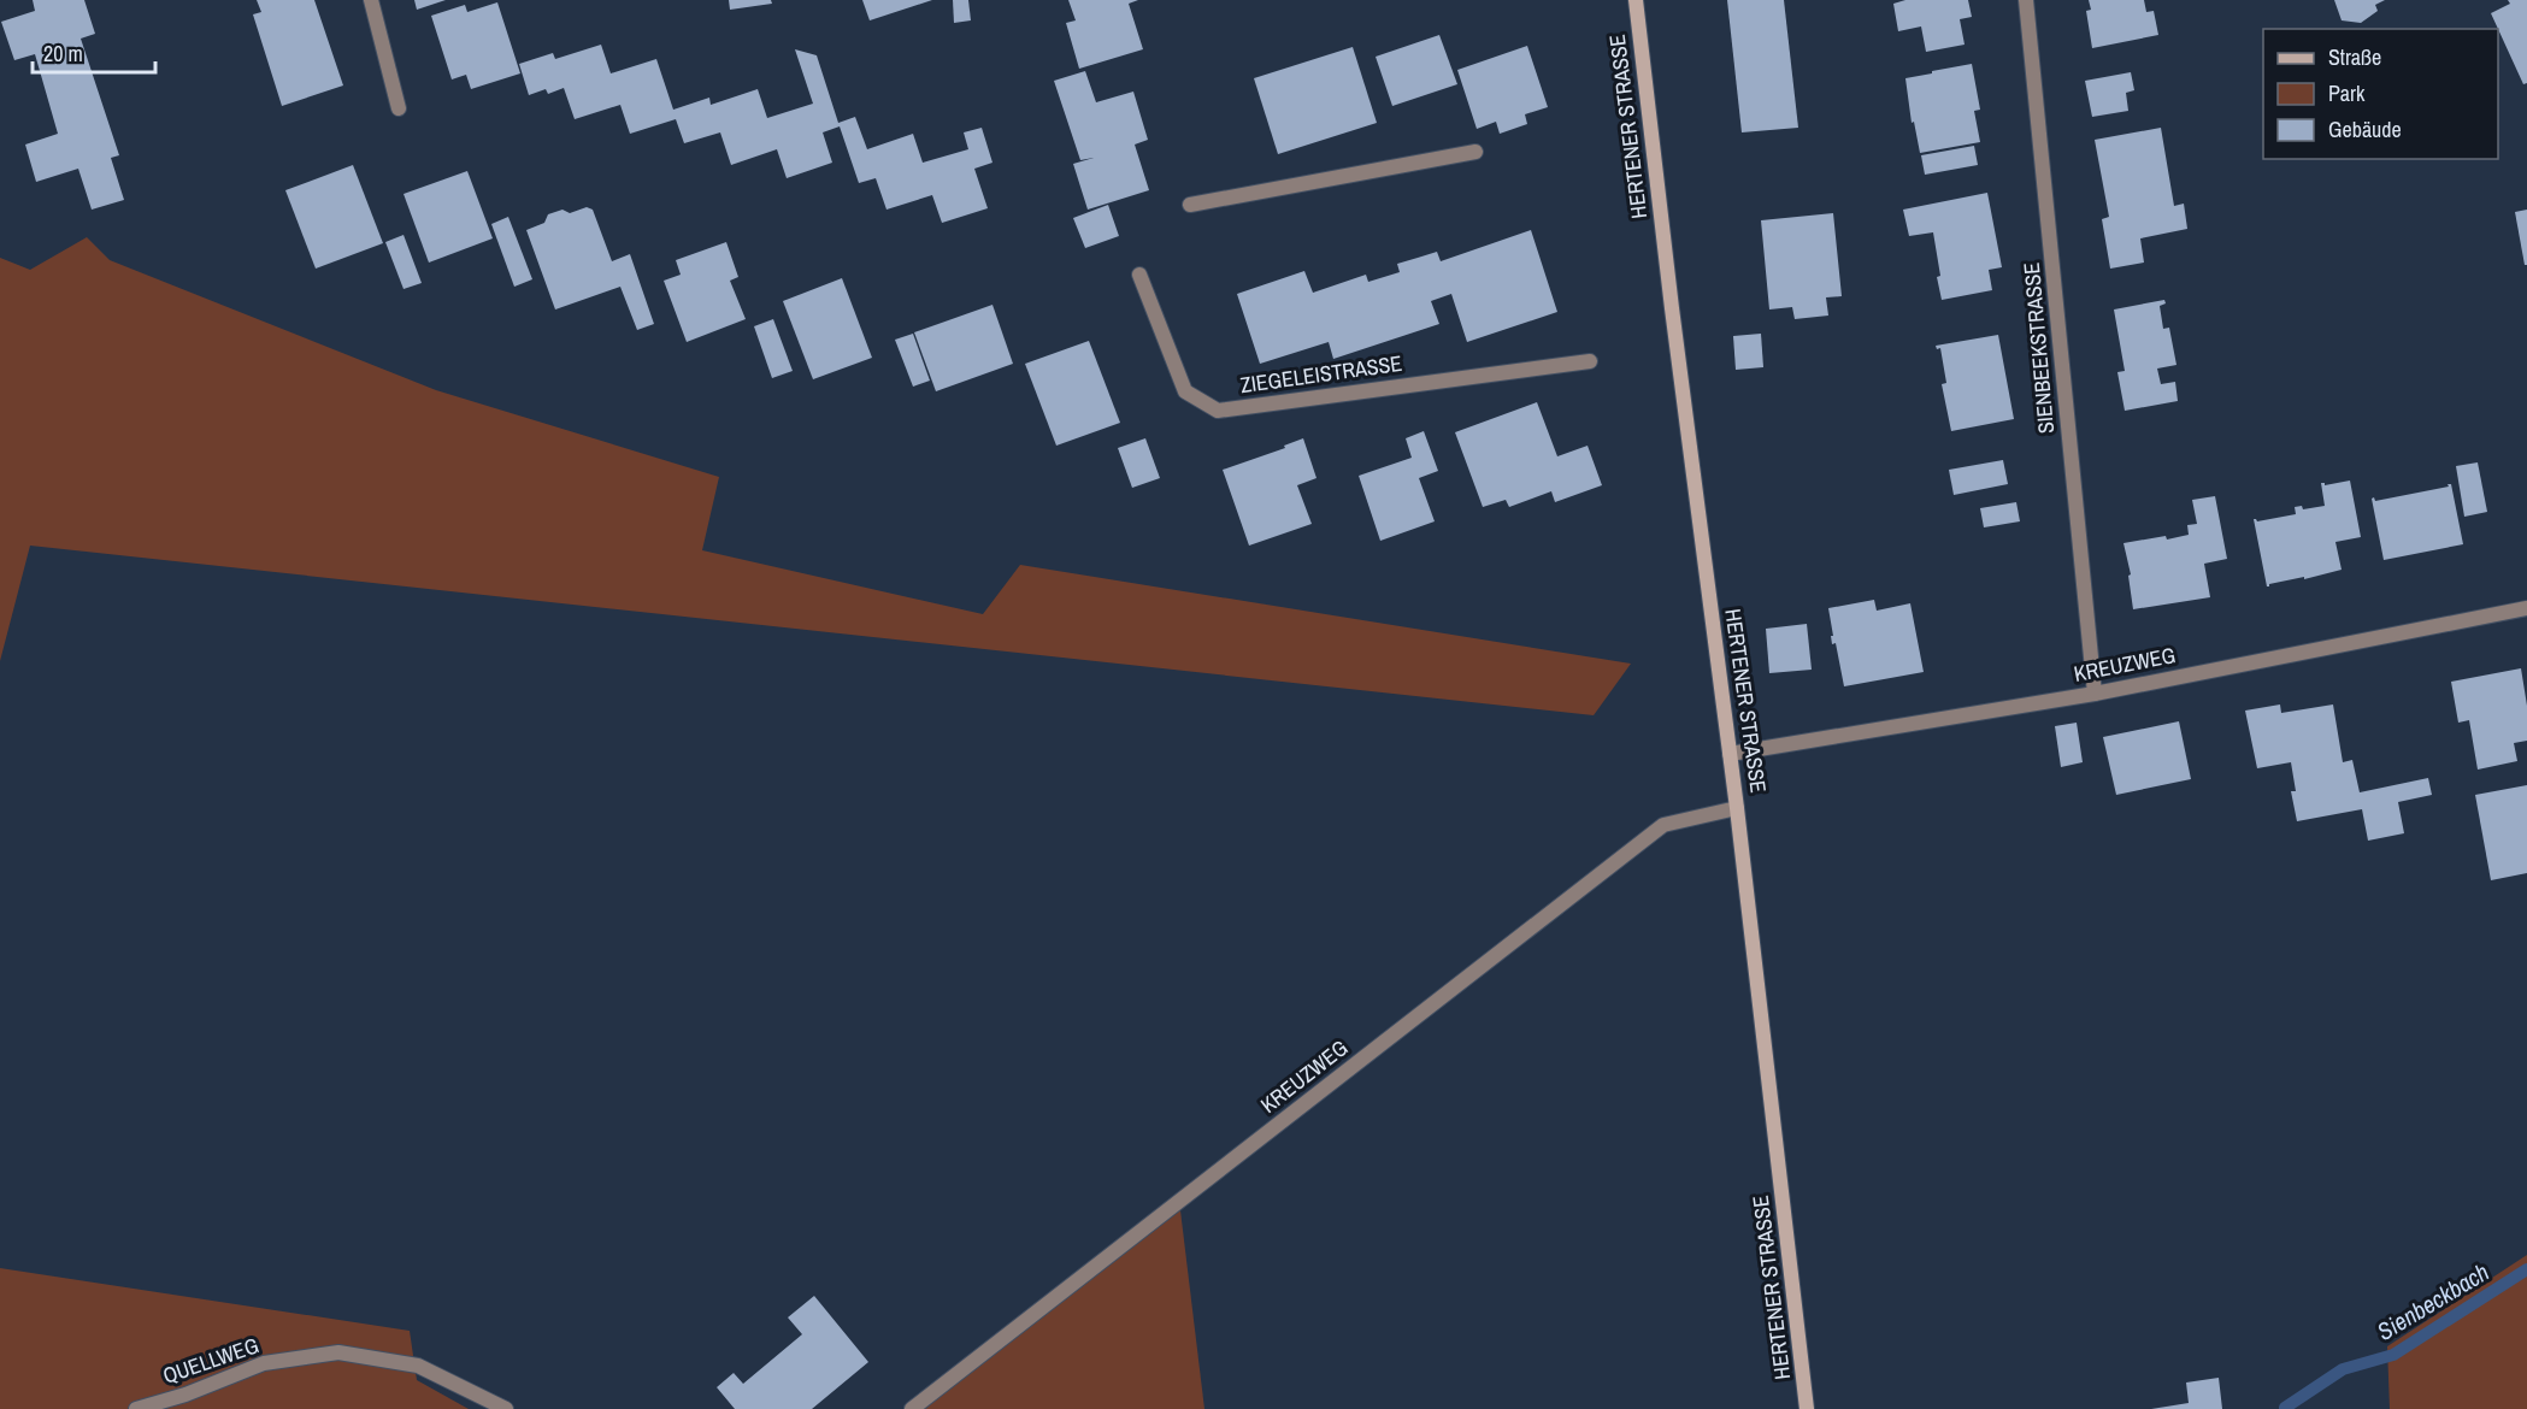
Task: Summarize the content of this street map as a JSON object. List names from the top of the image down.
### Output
{
  "streets": {
    "main road": ["HERTENER STRASSE"],
    "street": [
      "SIENBEEKSTRASSE",
      "ZIEGELEISTRASSE",
      "KREUZWEG",
      "QUELLWEG"
    ]
  },
  "crossings": [
    ["HERTENER STRASSE", "KREUZWEG"],
    ["SIENBEEKSTRASSE", "KREUZWEG"]
  ],
  "water": ["Sienbeckbach"],
  "legend": ["Straße", "Park", "Gebäude"],
  "scale_bar": "20 m"
}
